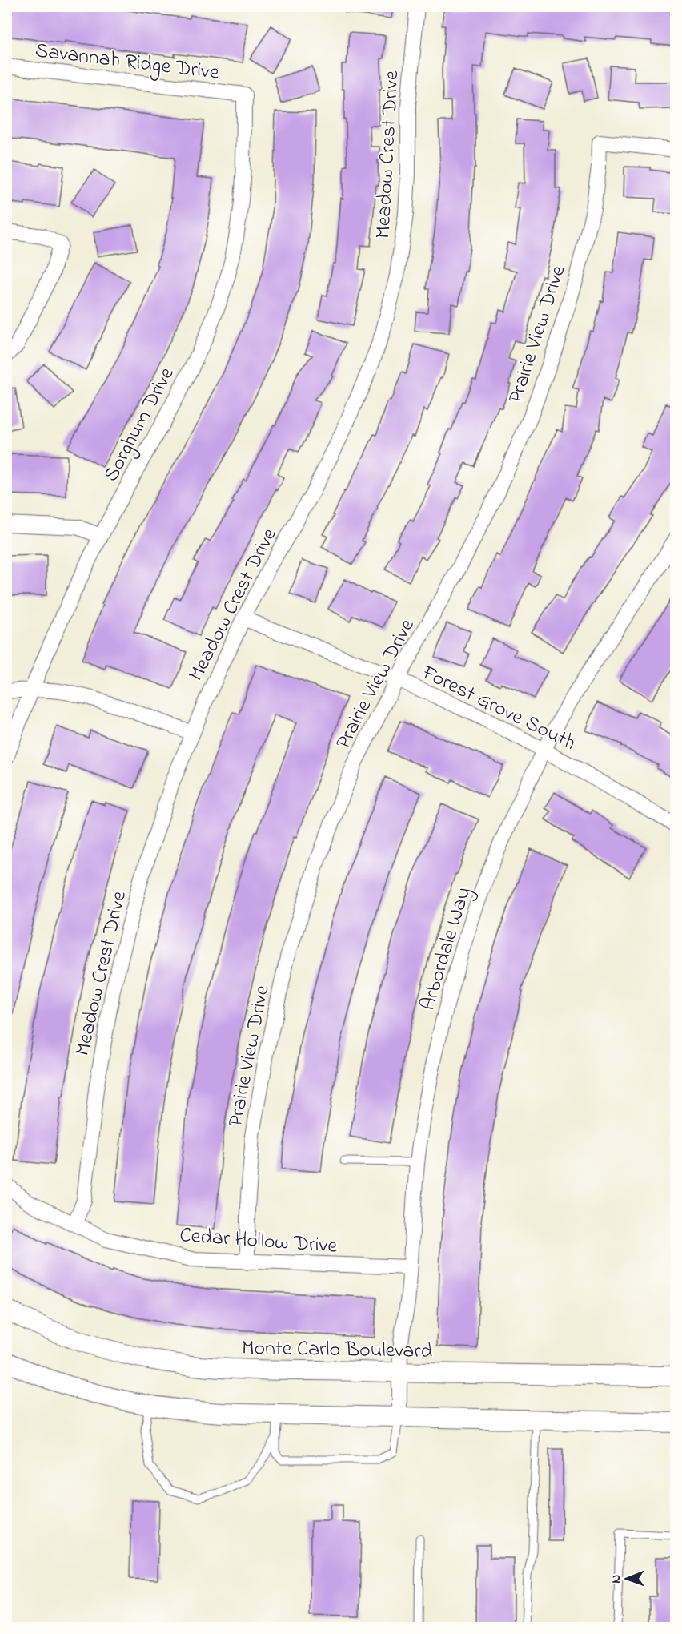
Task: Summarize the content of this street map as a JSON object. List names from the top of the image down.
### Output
{
  "streets": {
    "main road": ["Monte Carlo Boulevard"],
    "street": [
      "Savannah Ridge Drive",
      "Meadow Crest Drive",
      "Prairie View Drive",
      "Sorghum Drive",
      "Forest Grove South",
      "Arbordale Way",
      "Cedar Hollow Drive"
    ]
  },
  "crossings": [
    ["Savannah Ridge Drive", "Sorghum Drive"],
    ["Meadow Crest Drive", "Forest Grove South"],
    ["Meadow Crest Drive", "Cedar Hollow Drive"],
    ["Prairie View Drive", "Forest Grove South"],
    ["Prairie View Drive", "Cedar Hollow Drive"],
    ["Forest Grove South", "Arbordale Way"],
    ["Arbordale Way", "Cedar Hollow Drive"],
    ["Arbordale Way", "Monte Carlo Boulevard"]
  ],
  "north": "left"
}
